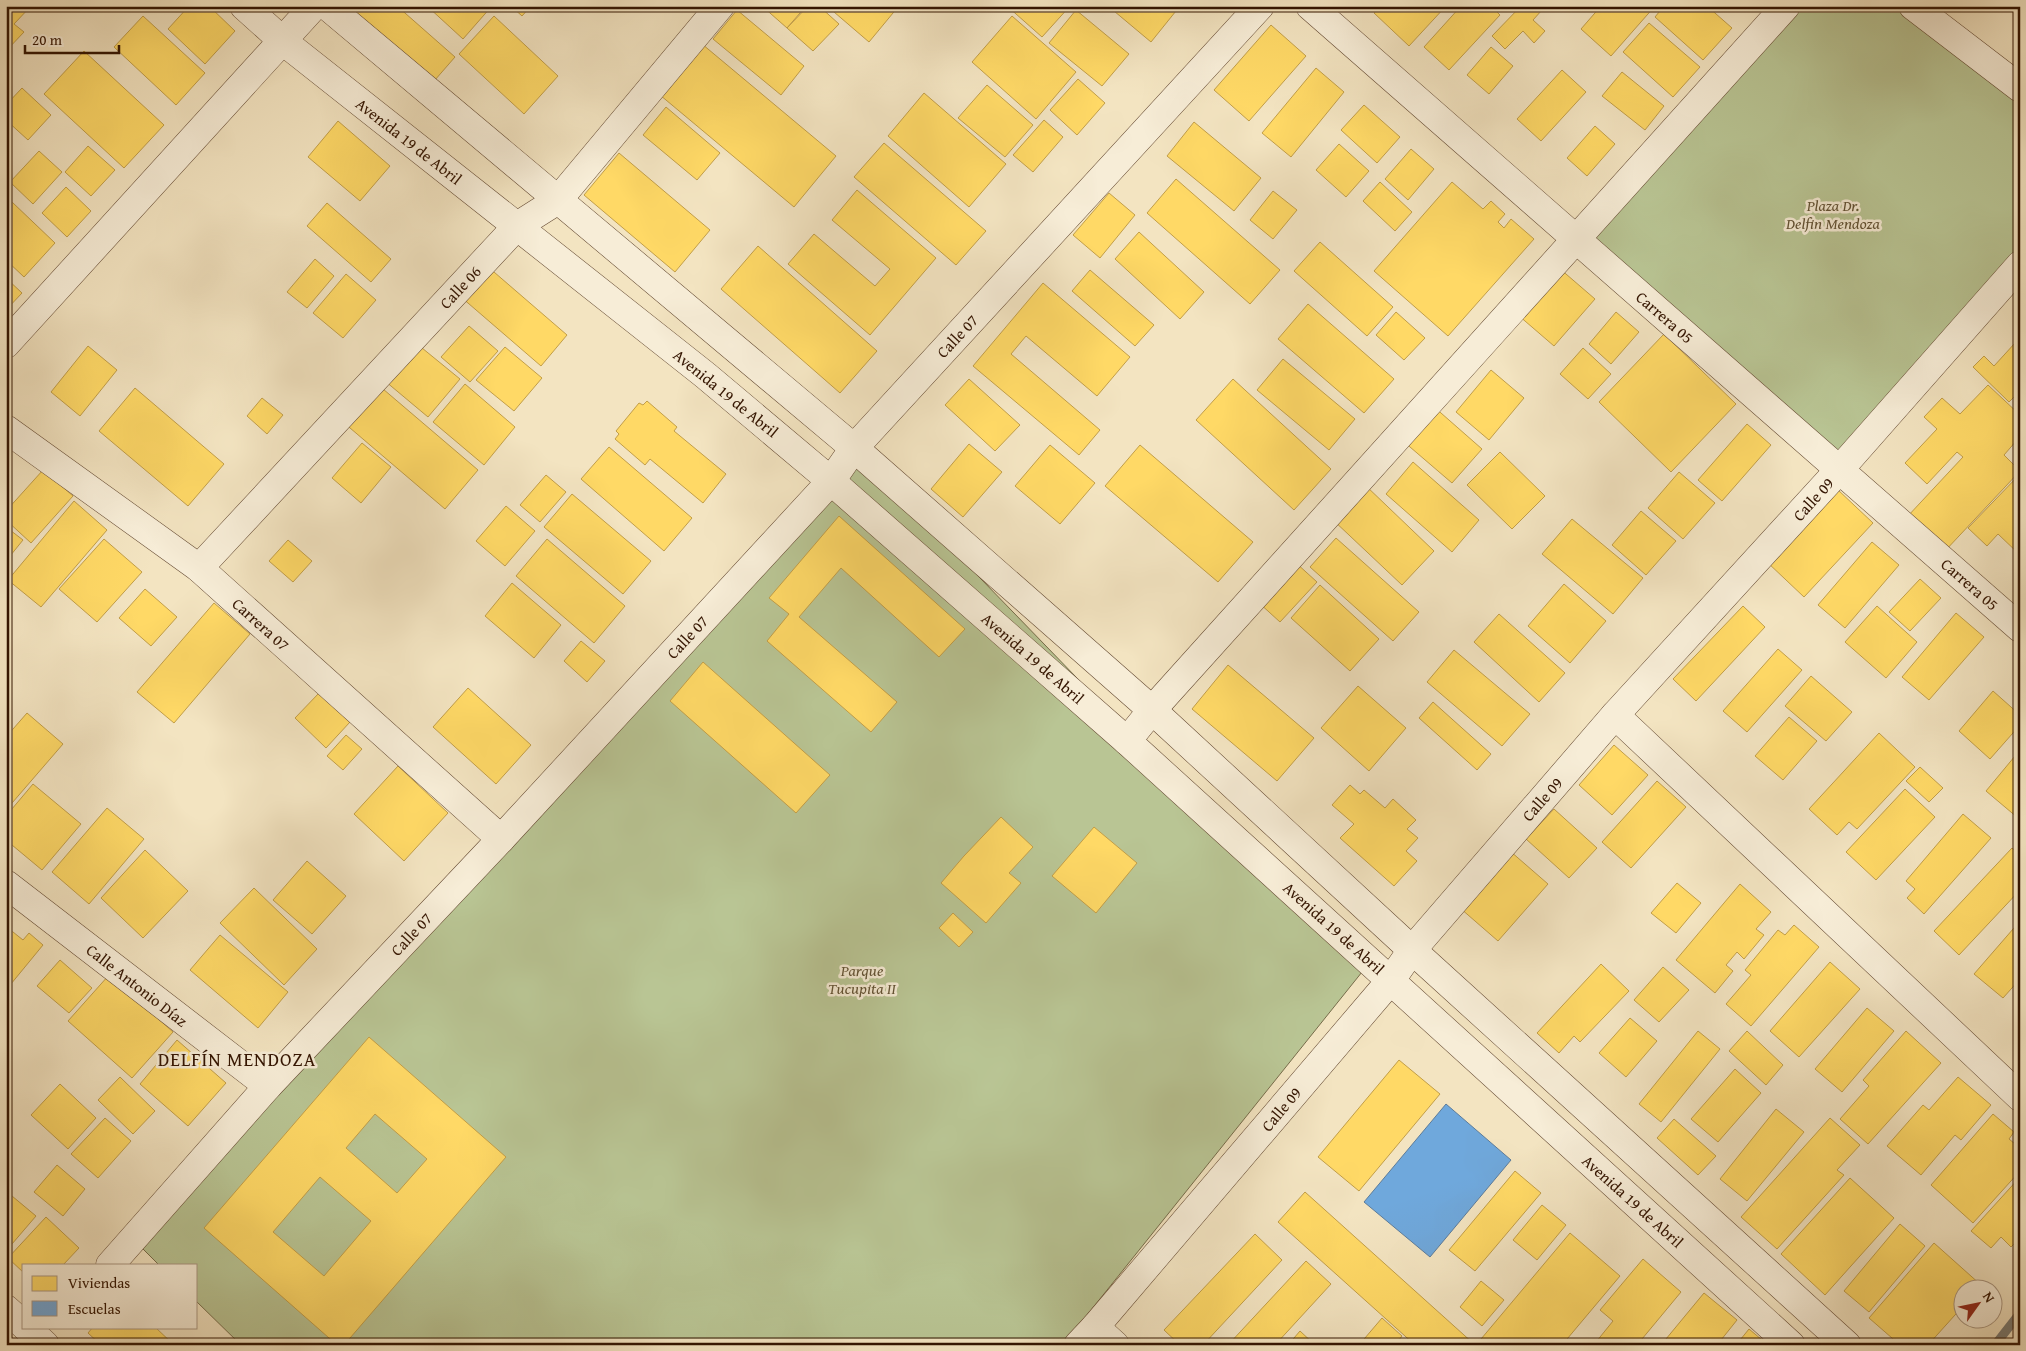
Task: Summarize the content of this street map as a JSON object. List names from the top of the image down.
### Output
{
  "streets": {
    "street": [
      "Avenida 19 de Abril",
      "Calle 06",
      "Carrera 05",
      "Calle 07",
      "Calle 09",
      "Carrera 07",
      "Calle Antonio Díaz"
    ]
  },
  "crossings": [
    ["Avenida 19 de Abril", "Calle 06"],
    ["Avenida 19 de Abril", "Calle 07"],
    ["Avenida 19 de Abril", "Calle 09"],
    ["Calle 06", "Carrera 07"],
    ["Carrera 05", "Calle 09"],
    ["Calle 07", "Carrera 07"],
    ["Calle 07", "Calle Antonio Díaz"]
  ],
  "districts": ["DELFÍN MENDOZA"],
  "parks": ["Plaza Dr. Delfin Mendoza", "Parque Tucupita II"],
  "legend": ["Viviendas", "Escuelas"],
  "scale_bar": "20 m",
  "north": "top right"
}
